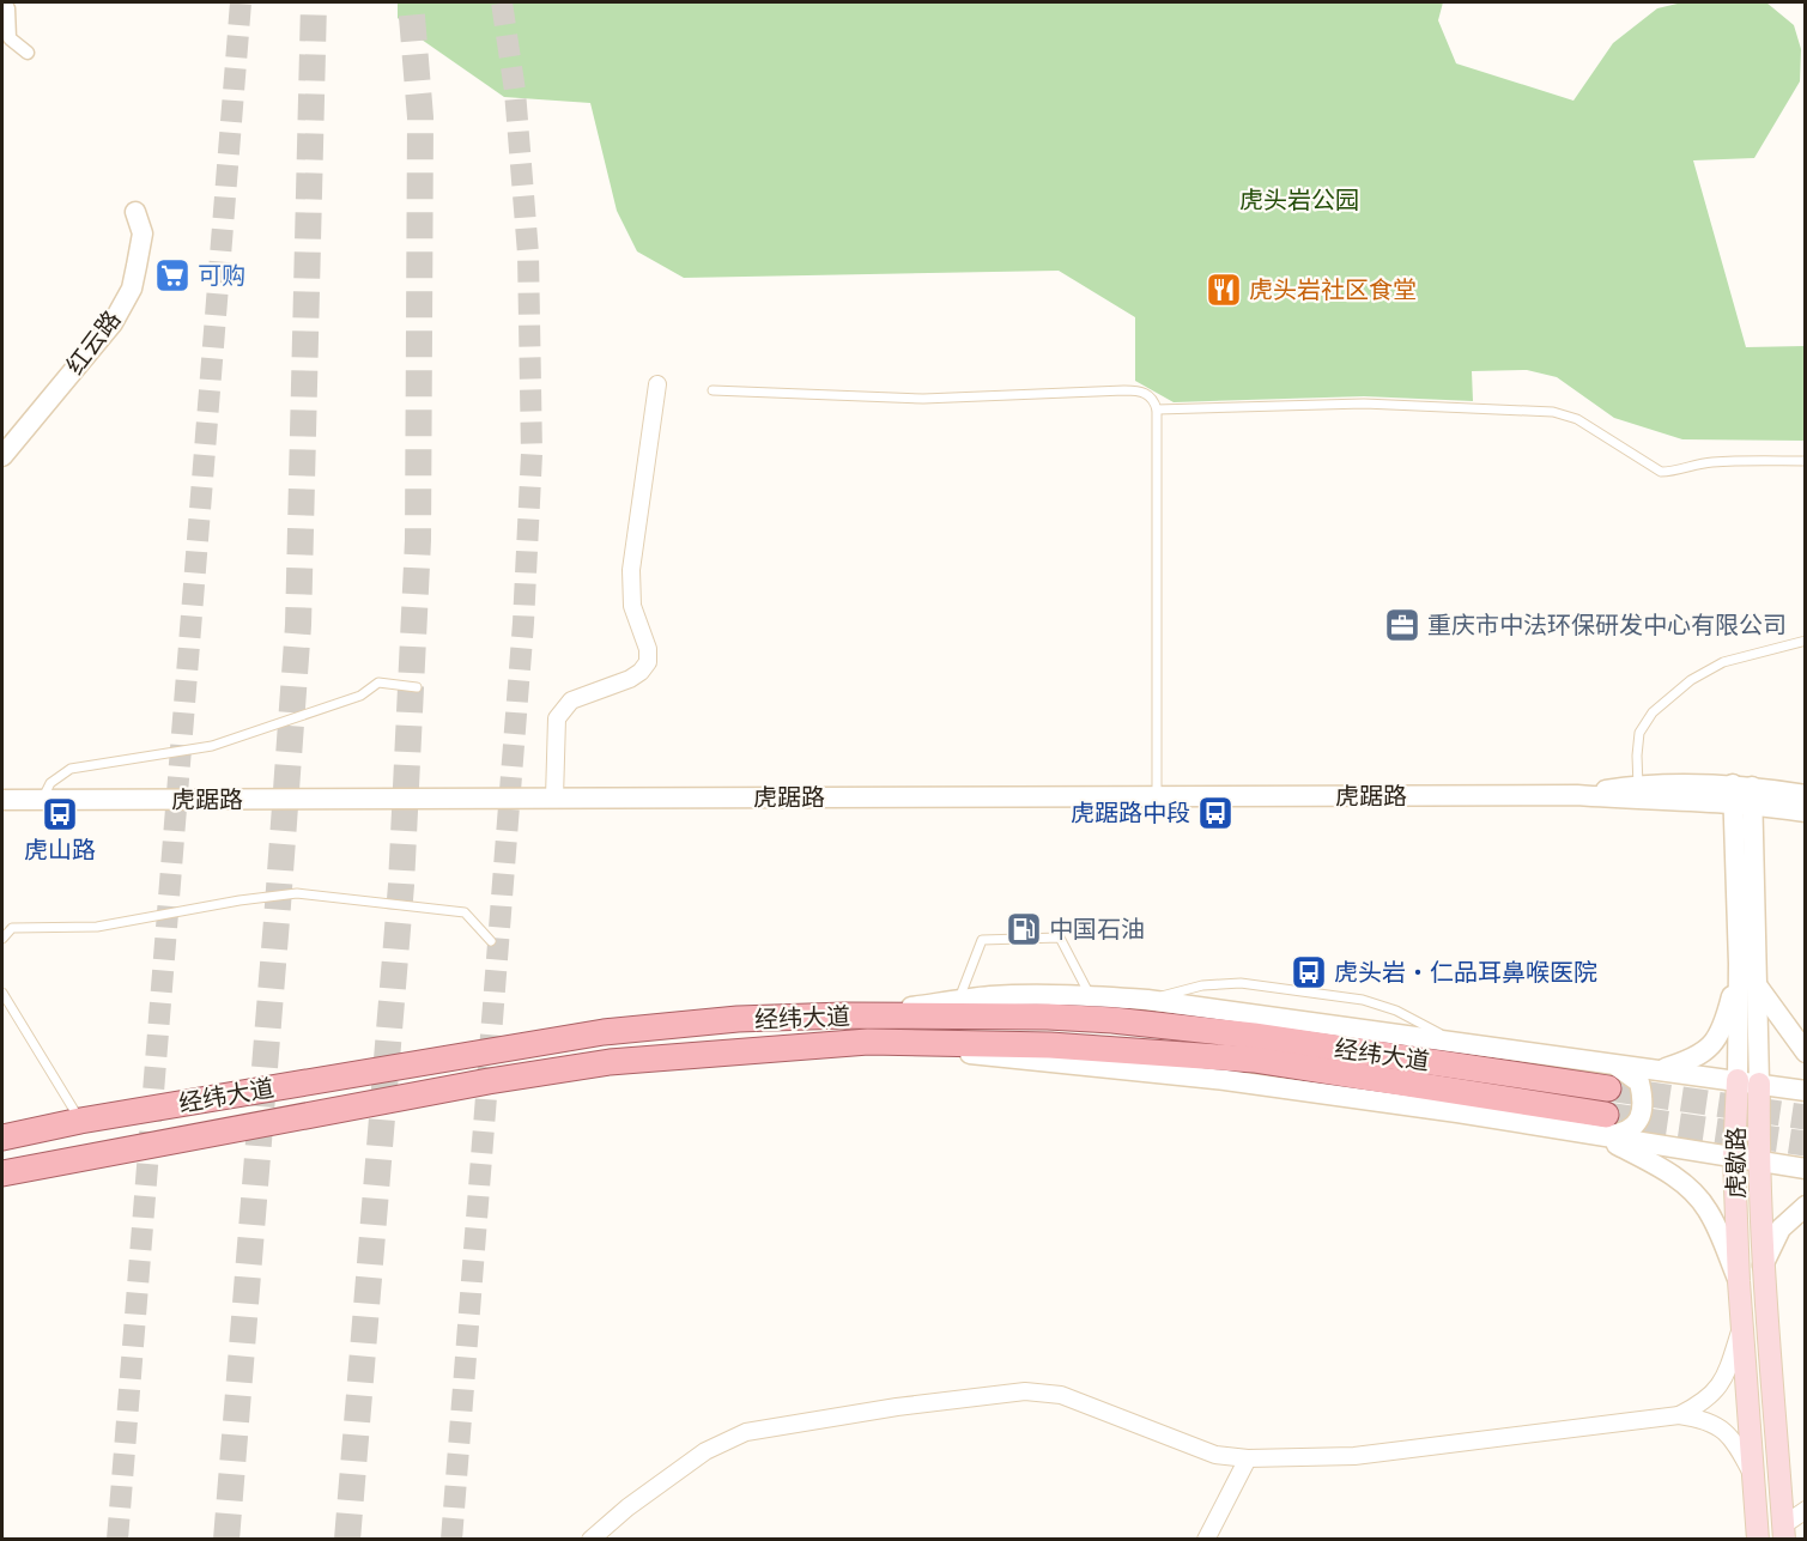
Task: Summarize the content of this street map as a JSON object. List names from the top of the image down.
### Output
{
  "streets": {
    "main road": ["经纬大道", "虎歇路"],
    "street": ["红云路", "虎踞路"]
  },
  "crossings": [
    ["虎踞路", "虎歇路"]
  ],
  "parks": ["虎头岩公园"],
  "places": {
    "supermarket": ["可购"],
    "restaurant": ["虎头岩社区食堂"],
    "office": ["重庆市中法环保研发中心有限公司"],
    "bus stop": ["虎踞路中段", "虎山路", "虎头岩‧仁品耳鼻喉医院"],
    "fuel station": ["中国石油"]
  }
}
